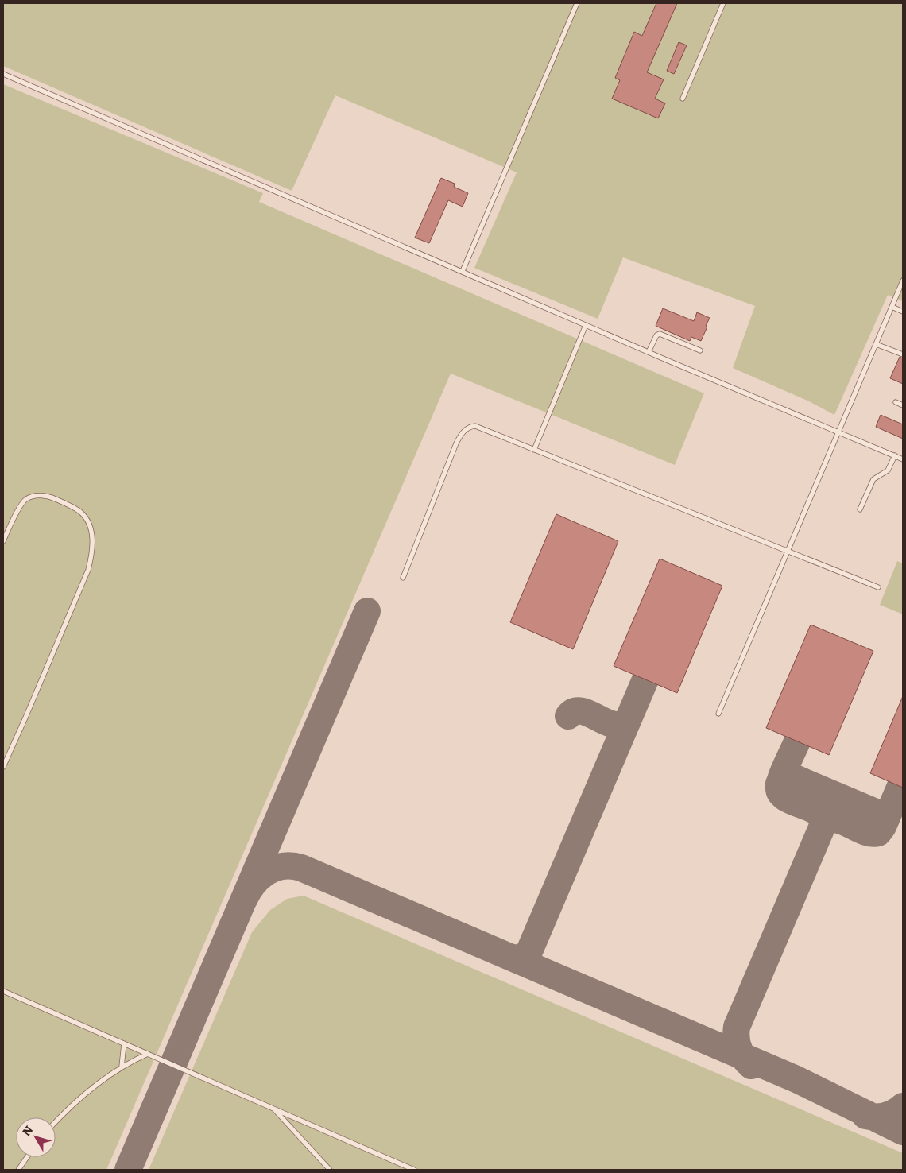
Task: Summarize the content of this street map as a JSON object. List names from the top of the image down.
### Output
{
  "north": "top left"
}
